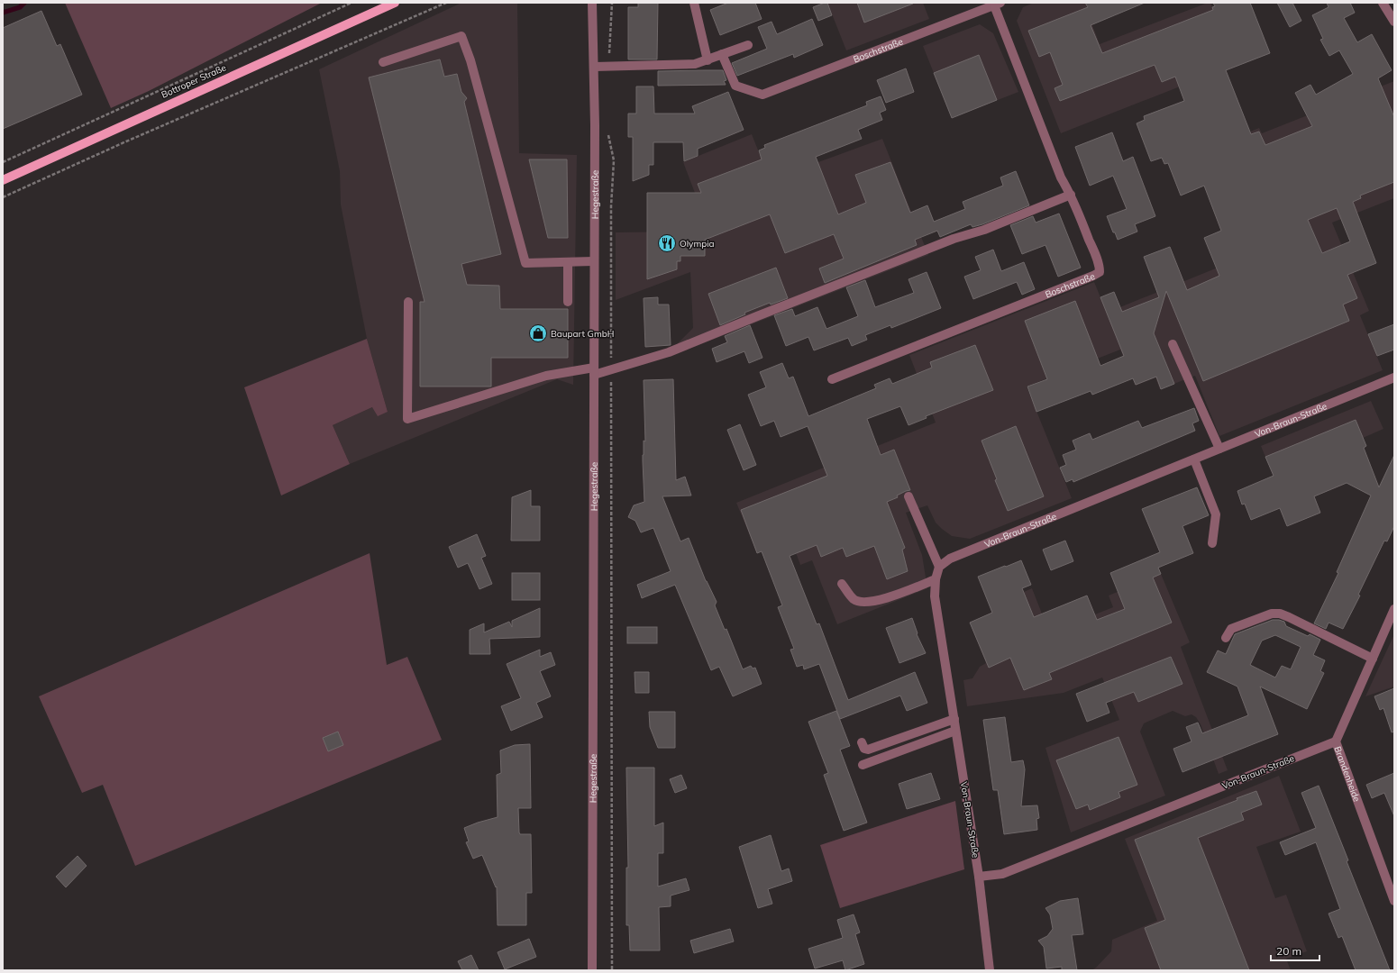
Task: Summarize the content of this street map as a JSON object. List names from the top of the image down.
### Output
{
  "streets": {
    "main road": ["Bottroper Straße"],
    "street": [
      "Boschstraße",
      "Hegestraße",
      "Von-Braun-Straße",
      "Brandenheide"
    ]
  },
  "crossings": [
    ["Von-Braun-Straße", "Brandenheide"]
  ],
  "places": {
    "restaurant": ["Olympia"],
    "shop": ["Baupart GmbH"]
  },
  "scale_bar": "20 m"
}
